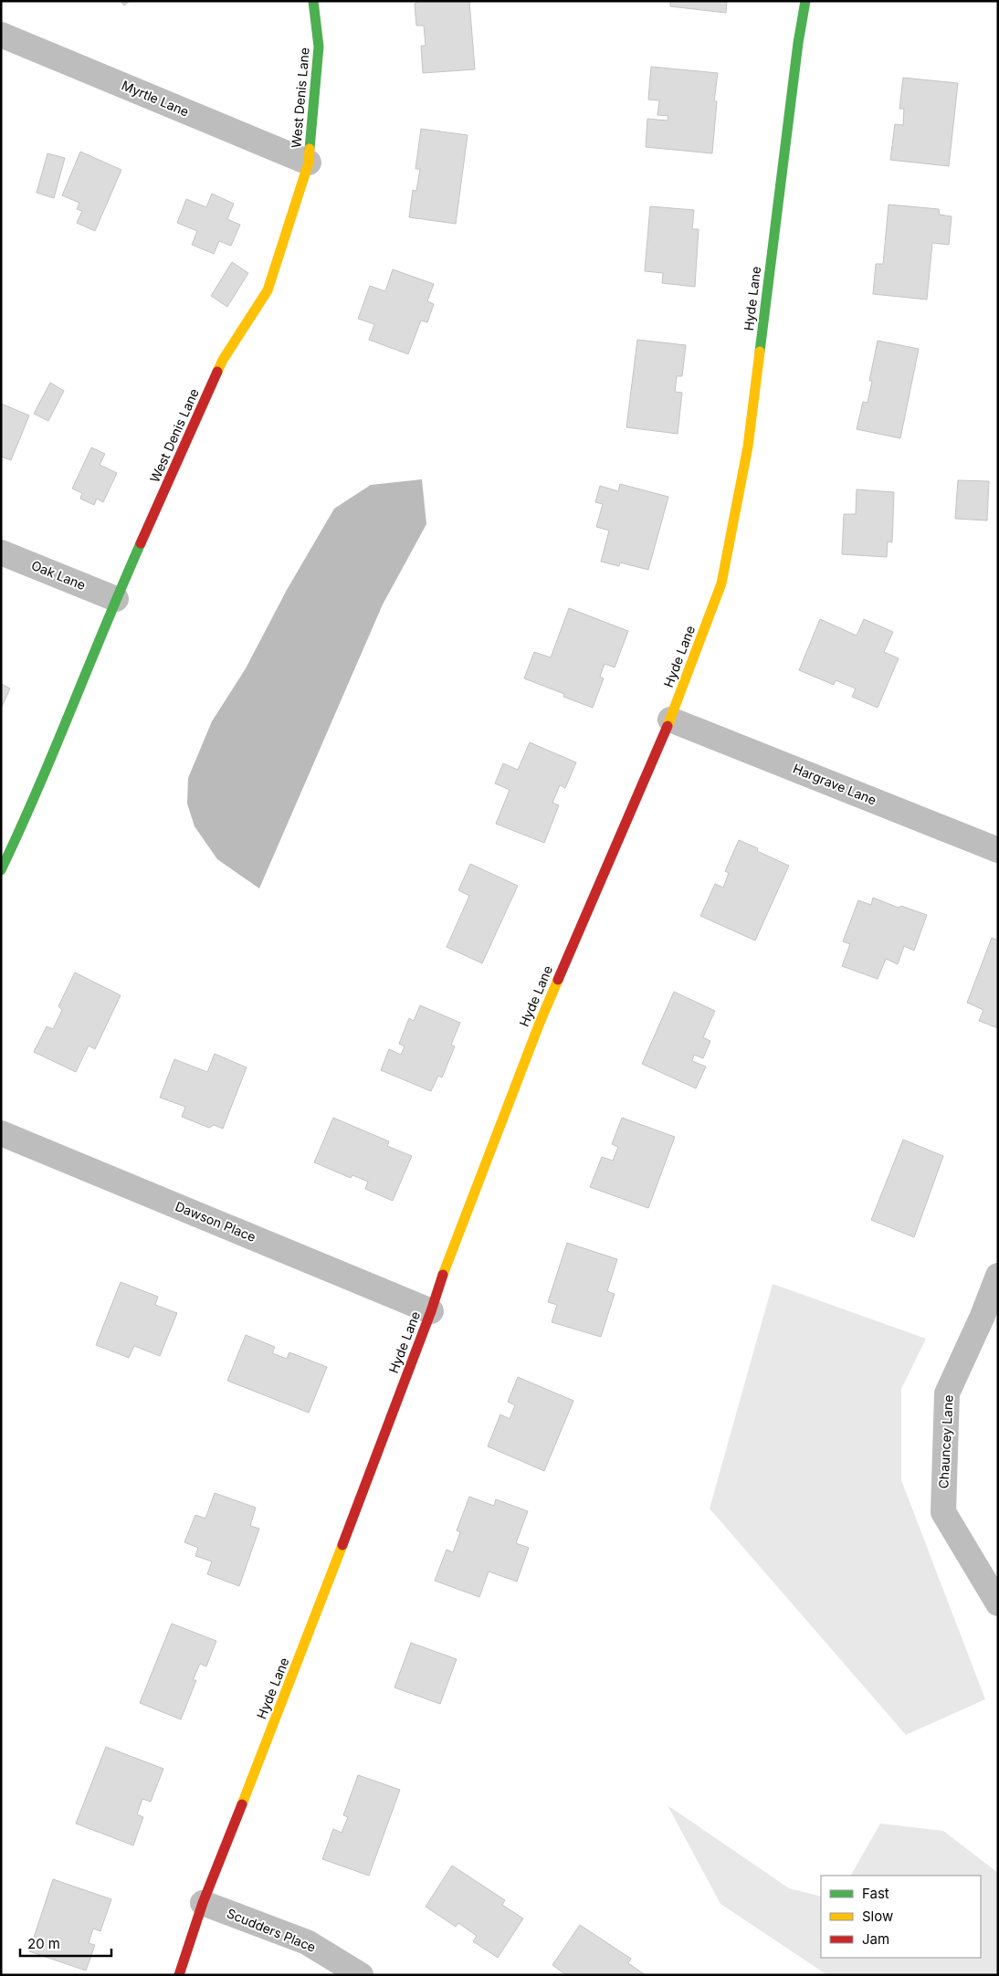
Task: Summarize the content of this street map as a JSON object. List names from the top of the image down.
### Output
{
  "streets": {
    "street": [
      "West Denis Lane",
      "Myrtle Lane",
      "Hyde Lane",
      "Oak Lane",
      "Hargrave Lane",
      "Dawson Place",
      "Chauncey Lane",
      "Scudders Place"
    ]
  },
  "crossings": [
    ["West Denis Lane", "Myrtle Lane"],
    ["West Denis Lane", "Oak Lane"],
    ["Hyde Lane", "Hargrave Lane"],
    ["Hyde Lane", "Dawson Place"],
    ["Hyde Lane", "Scudders Place"]
  ],
  "legend": ["Fast", "Slow", "Jam"],
  "scale_bar": "20 m"
}
